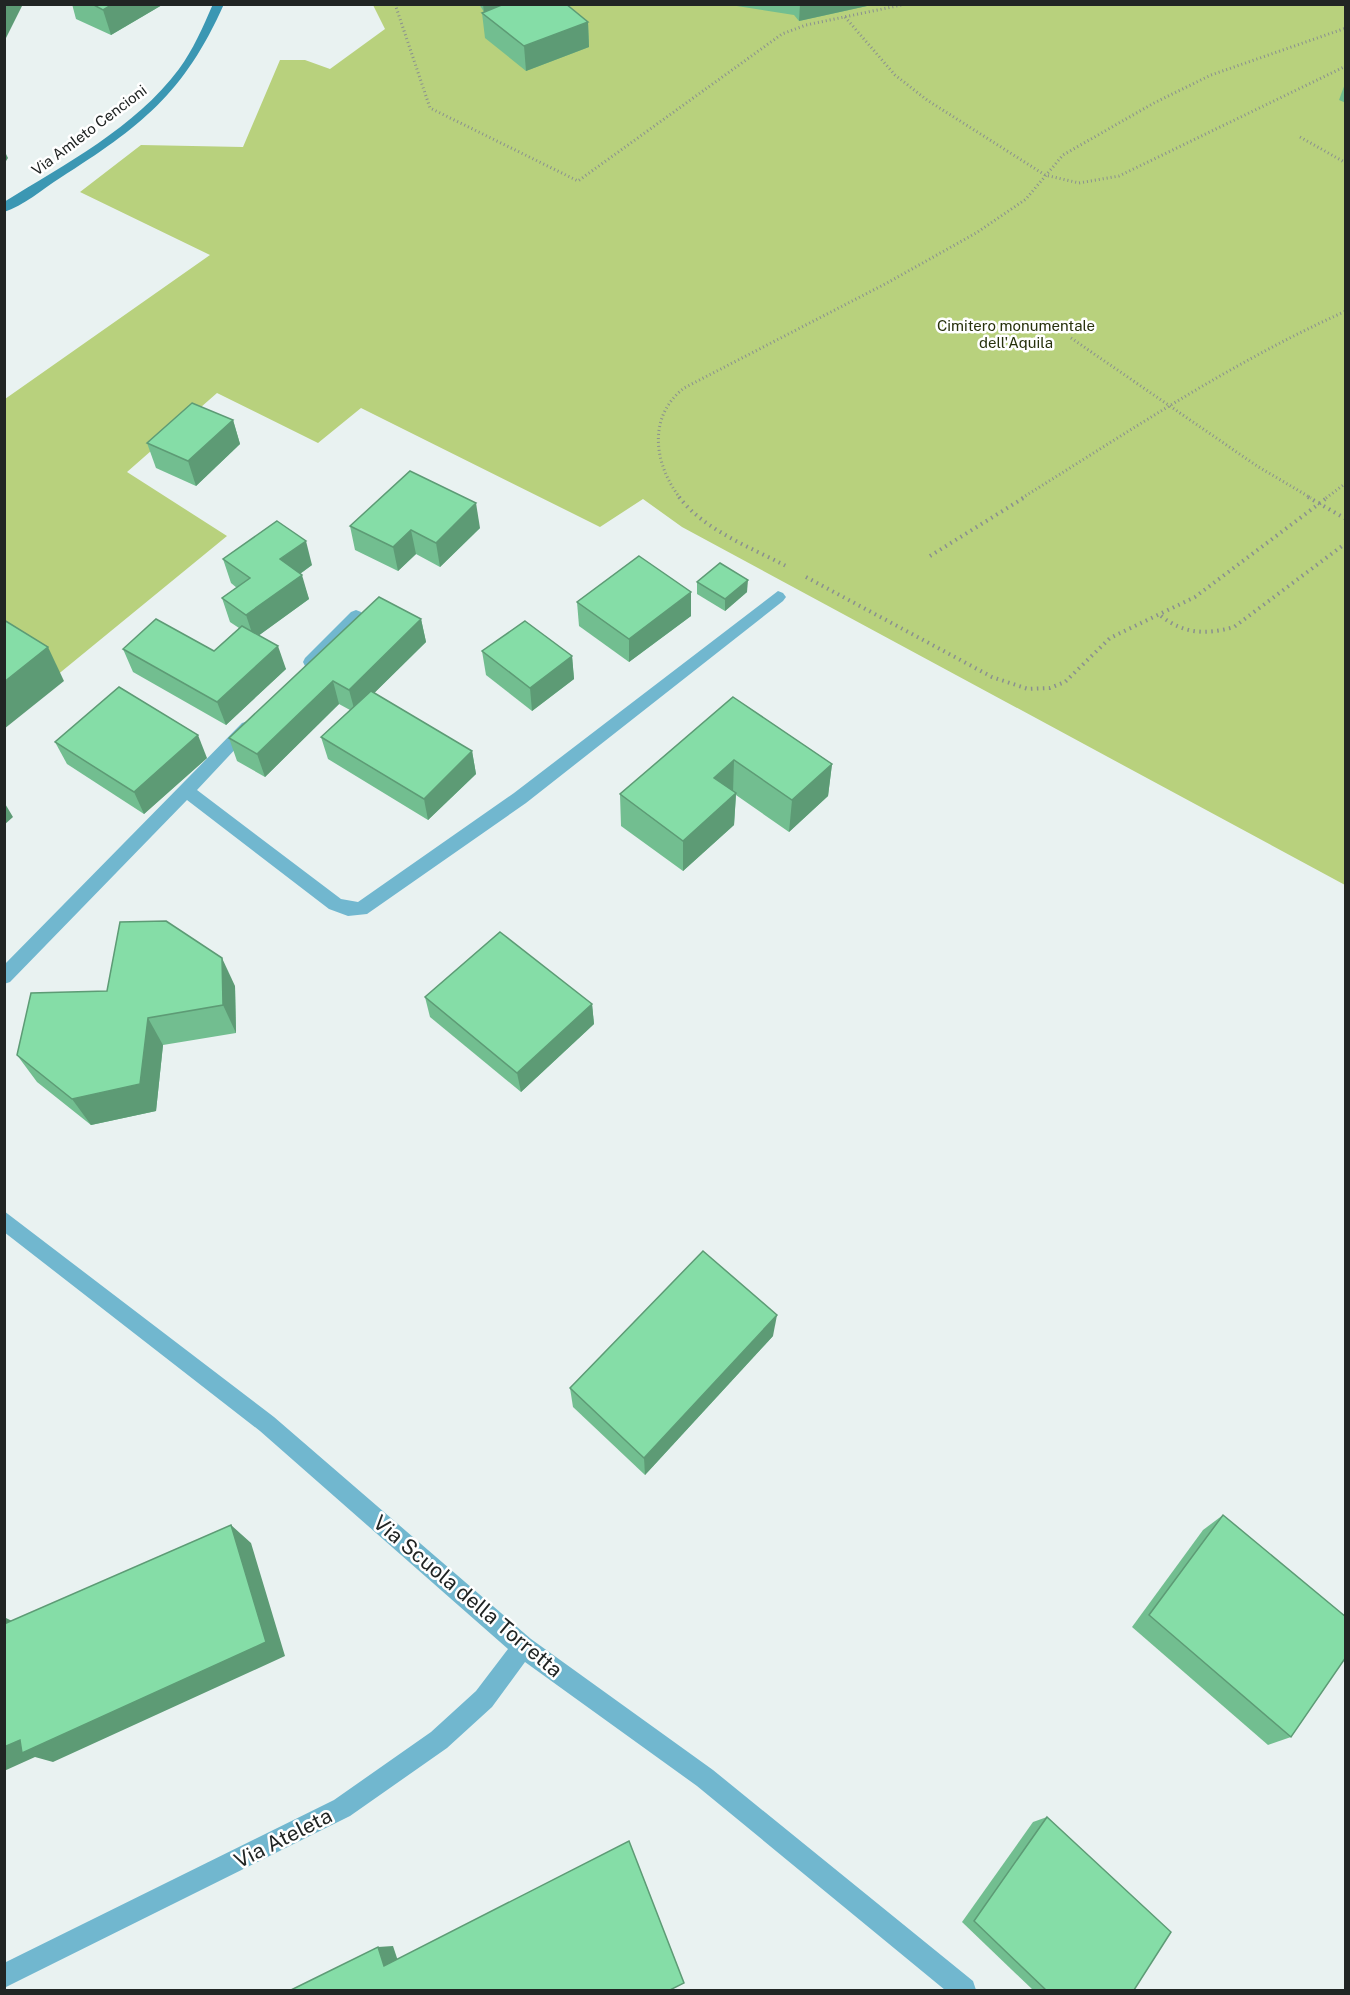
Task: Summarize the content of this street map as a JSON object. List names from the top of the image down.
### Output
{
  "streets": {
    "main road": ["Via Amleto Cencioni"],
    "street": ["Via Scuola della Torretta", "Via Ateleta"]
  },
  "crossings": [
    ["Via Scuola della Torretta", "Via Ateleta"]
  ],
  "parks": ["Cimitero monumentale dell'Aquila"]
}
